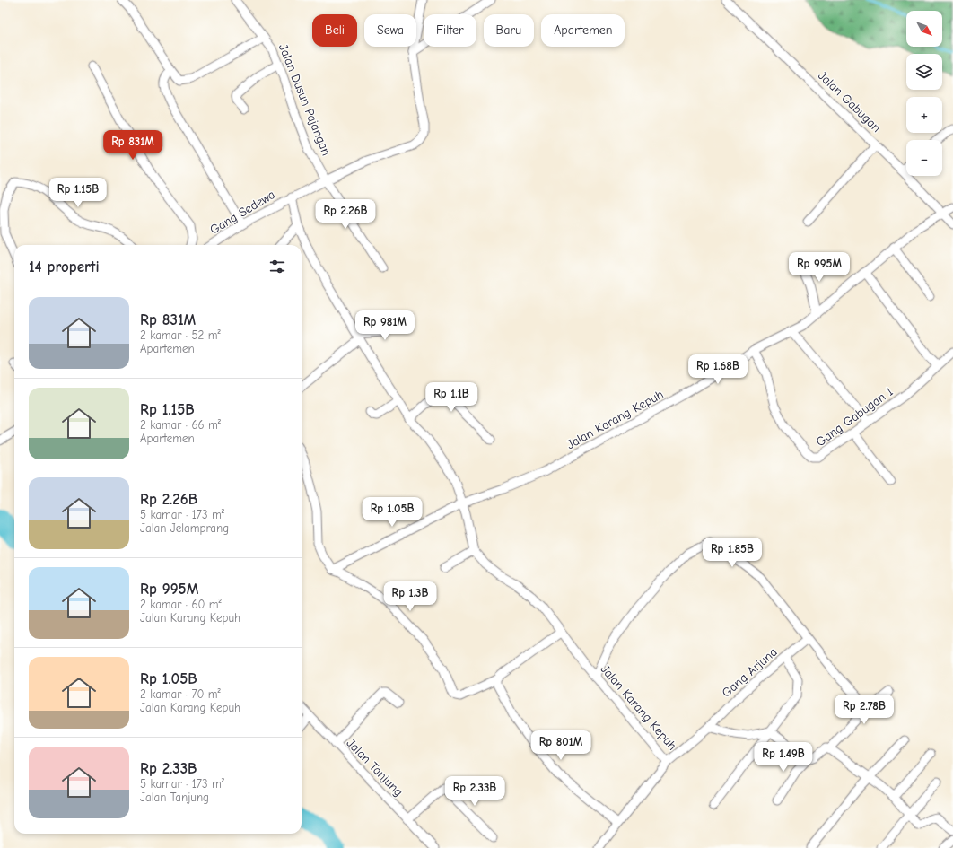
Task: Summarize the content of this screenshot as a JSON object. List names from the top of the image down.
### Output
{
  "streets": {
    "street": [
      "Jalan Dusun Pajangan",
      "Jalan Gabugan",
      "Gang Sedewa",
      "Gang Gabugan 1",
      "Jalan Karang Kepuh",
      "Gang Arjuna",
      "Jalan Tanjung"
    ]
  },
  "crossings": [
    ["Jalan Gabugan", "Jalan Karang Kepuh"],
    ["Gang Sedewa", "Jalan Karang Kepuh"],
    ["Gang Gabugan 1", "Jalan Karang Kepuh"],
    ["Jalan Karang Kepuh", "Gang Arjuna"]
  ],
  "north": "bottom right",
  "page": {
    "map_buttons": ["+", "−"],
    "chip": [
      "Beli",
      "Sewa",
      "Filter",
      "Baru",
      "Apartemen"
    ],
    "price": [
      "Rp 831M",
      "Rp 1.15B",
      "Rp 2.26B",
      "Rp 995M",
      "Rp 981M",
      "Rp 1.68B",
      "Rp 1.1B",
      "Rp 1.05B",
      "Rp 1.85B",
      "Rp 1.3B",
      "Rp 2.78B",
      "Rp 801M",
      "Rp 1.49B",
      "Rp 2.33B"
    ],
    "heading": "14 properti",
    "list": [
      {
        "name": "Rp 831M",
        "note": "2 kamar · 52 m² · Apartemen"
      },
      {
        "name": "Rp 1.15B",
        "note": "2 kamar · 66 m² · Apartemen"
      },
      {
        "name": "Rp 2.26B",
        "note": "5 kamar · 173 m² · Jalan Jelamprang"
      },
      {
        "name": "Rp 995M",
        "note": "2 kamar · 60 m² · Jalan Karang Kepuh"
      },
      {
        "name": "Rp 1.05B",
        "note": "2 kamar · 70 m² · Jalan Karang Kepuh"
      },
      {
        "name": "Rp 2.33B",
        "note": "5 kamar · 173 m² · Jalan Tanjung"
      }
    ]
  }
}
